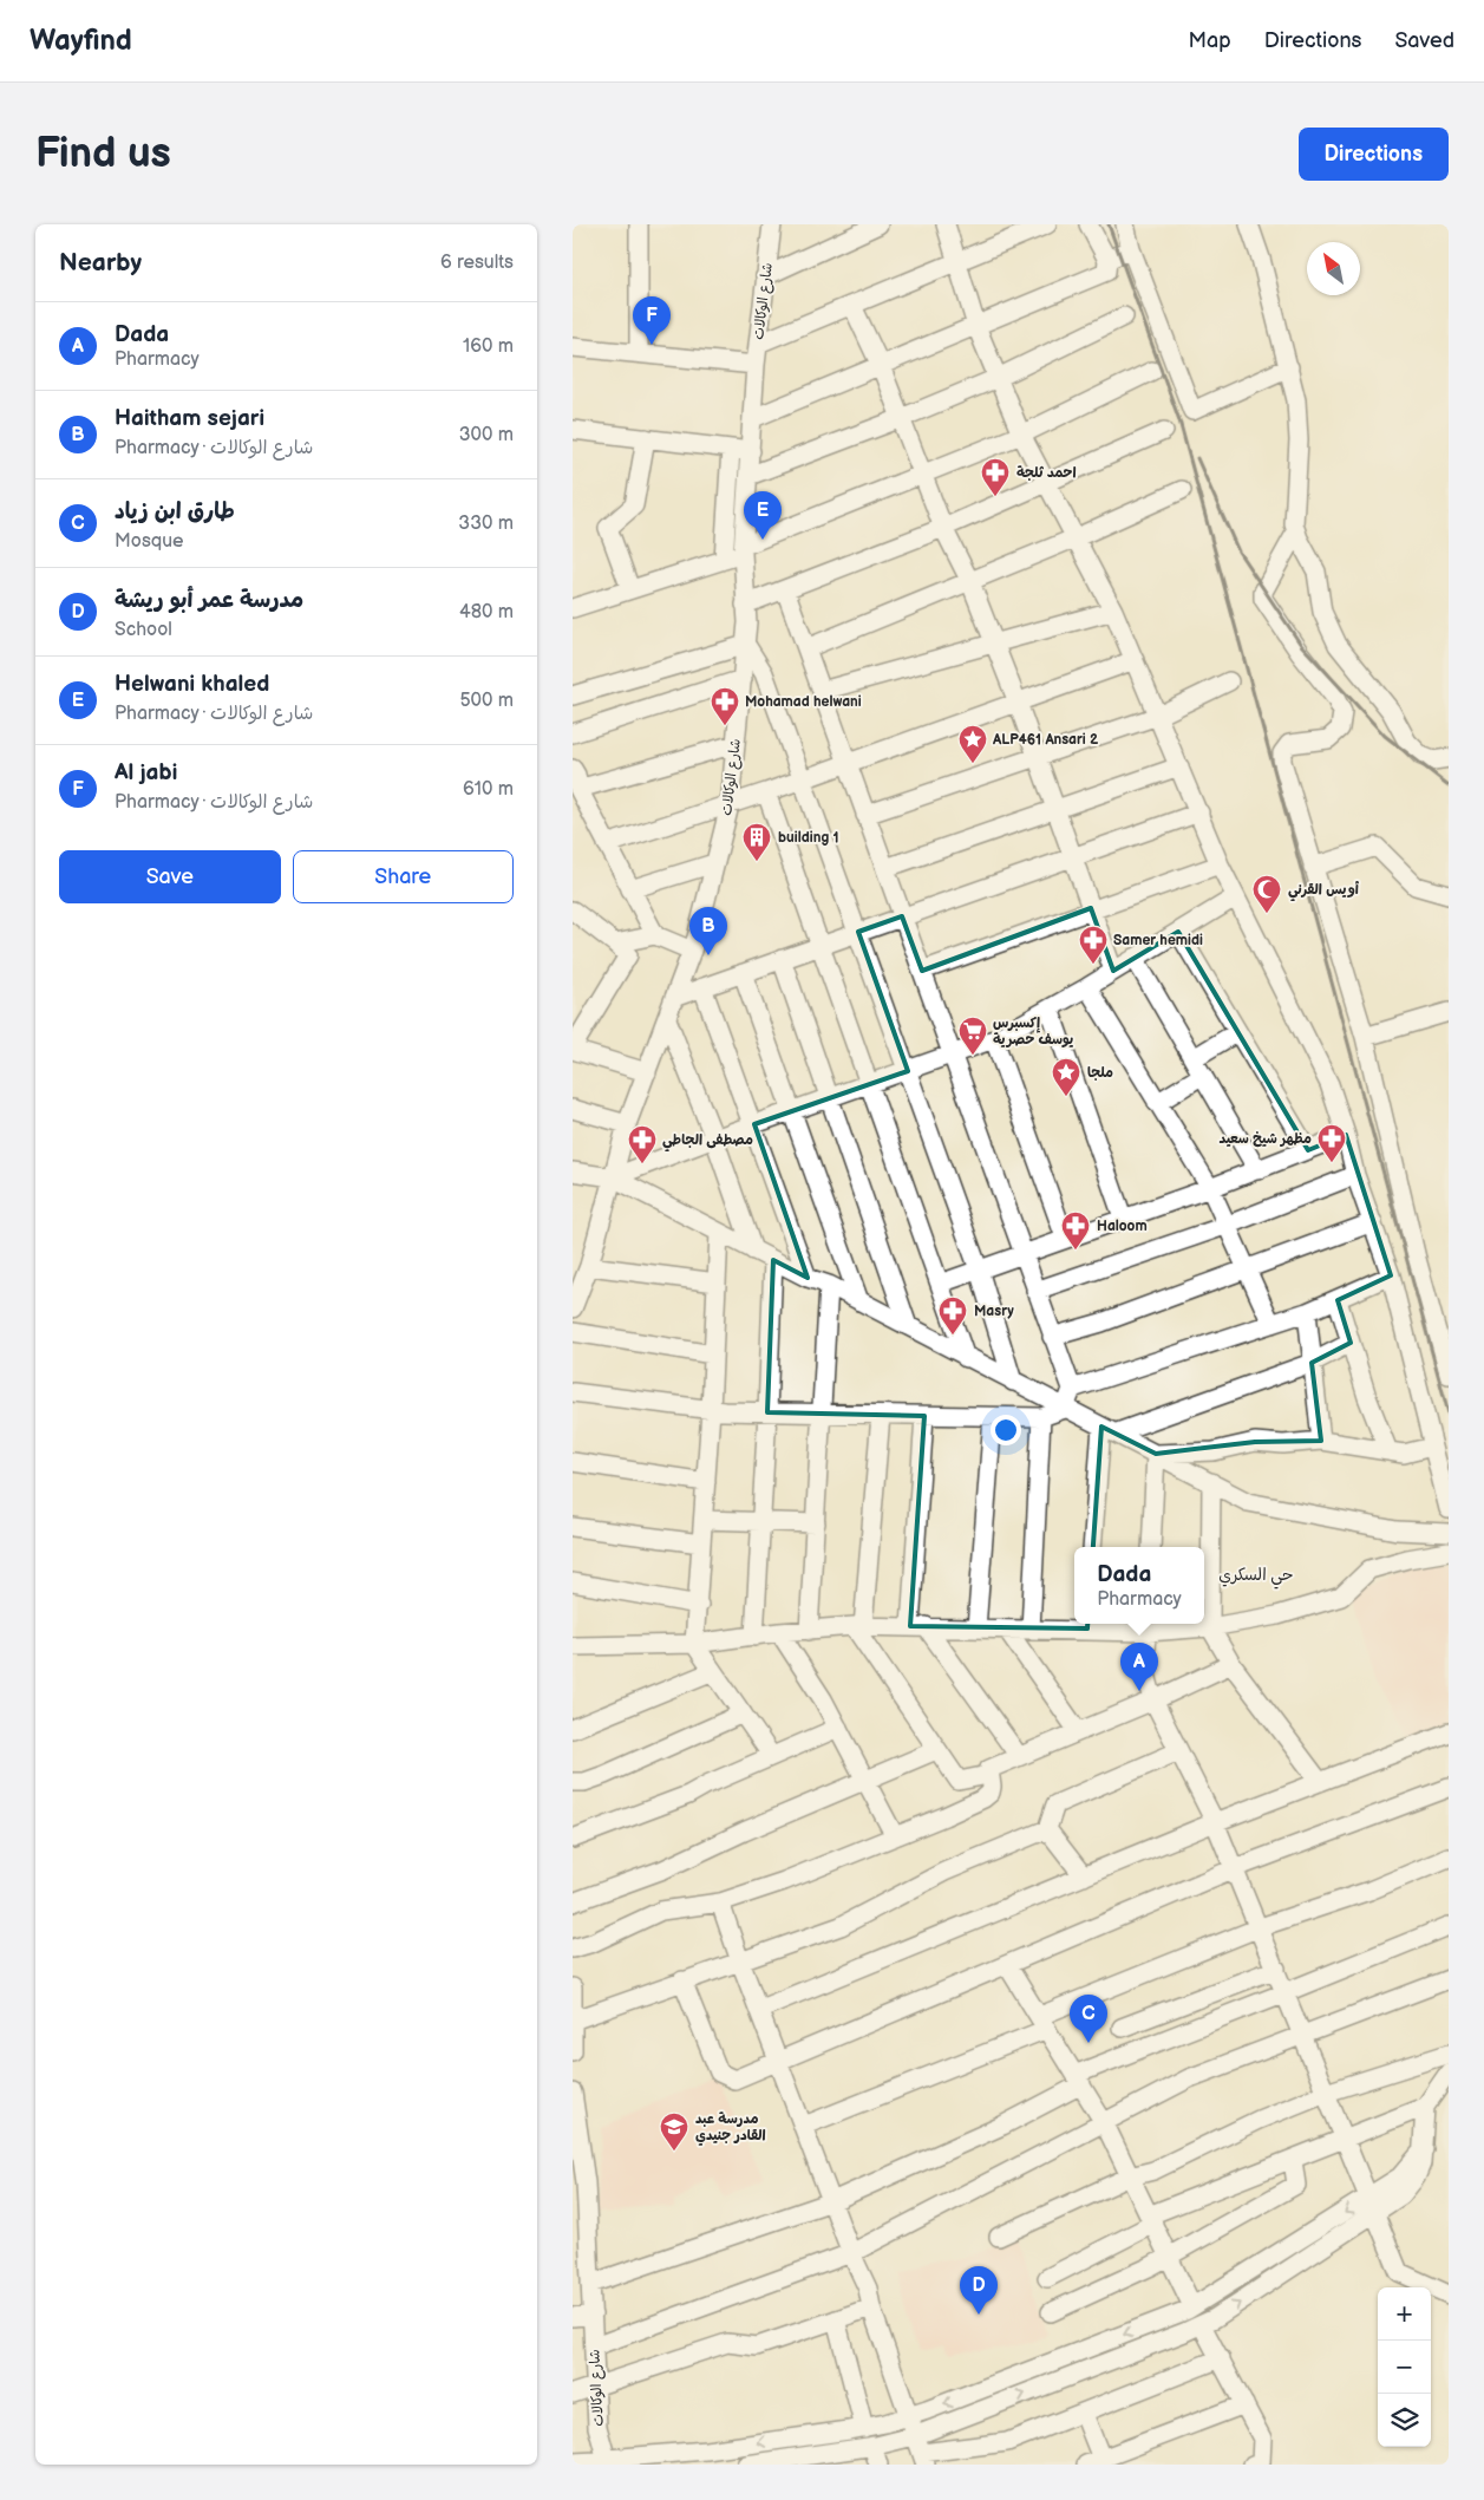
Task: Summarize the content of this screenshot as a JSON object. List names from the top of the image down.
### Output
{
  "streets": {
    "street": ["شارع الوكالات"]
  },
  "districts": ["حي السكري"],
  "places": {
    "pharmacy": [
      "احمد ثلجة",
      "Mohamad helwani",
      "Samer hemidi",
      "مظهر شيخ سعيد",
      "مصطفى الجاطي",
      "Haloom",
      "Masry"
    ],
    "place": ["ALP461 Ansari 2", "ملجا"],
    "building": ["building 1"],
    "mosque": ["أويس القرني"],
    "supermarket": ["إكسبرس يوسف حصرية"],
    "school or university": ["مدرسة عبد القادر جنيدي"]
  },
  "north": "top left",
  "page": {
    "header": "Wayfind",
    "nav": ["Map", "Directions", "Saved"],
    "buttons": [
      "Directions",
      ["Save", "Share"]
    ],
    "title": "Find us",
    "heading": ["Nearby", "6 results"],
    "pins": [
      "F",
      "E",
      "B",
      "A",
      "C",
      "D"
    ],
    "list": [
      {
        "mark": "A",
        "name": "Dada",
        "note": "Pharmacy",
        "value": "160 m"
      },
      {
        "mark": "B",
        "name": "Haitham sejari",
        "note": "Pharmacy · شارع الوكالات",
        "value": "300 m"
      },
      {
        "mark": "C",
        "name": "طارق ابن زياد",
        "note": "Mosque",
        "value": "330 m"
      },
      {
        "mark": "D",
        "name": "مدرسة عمر أبو ريشة",
        "note": "School",
        "value": "480 m"
      },
      {
        "mark": "E",
        "name": "Helwani khaled",
        "note": "Pharmacy · شارع الوكالات",
        "value": "500 m"
      },
      {
        "mark": "F",
        "name": "Al jabi",
        "note": "Pharmacy · شارع الوكالات",
        "value": "610 m"
      }
    ],
    "popup": ["Dada", "Pharmacy"],
    "map_buttons": ["+", "−"]
  }
}
